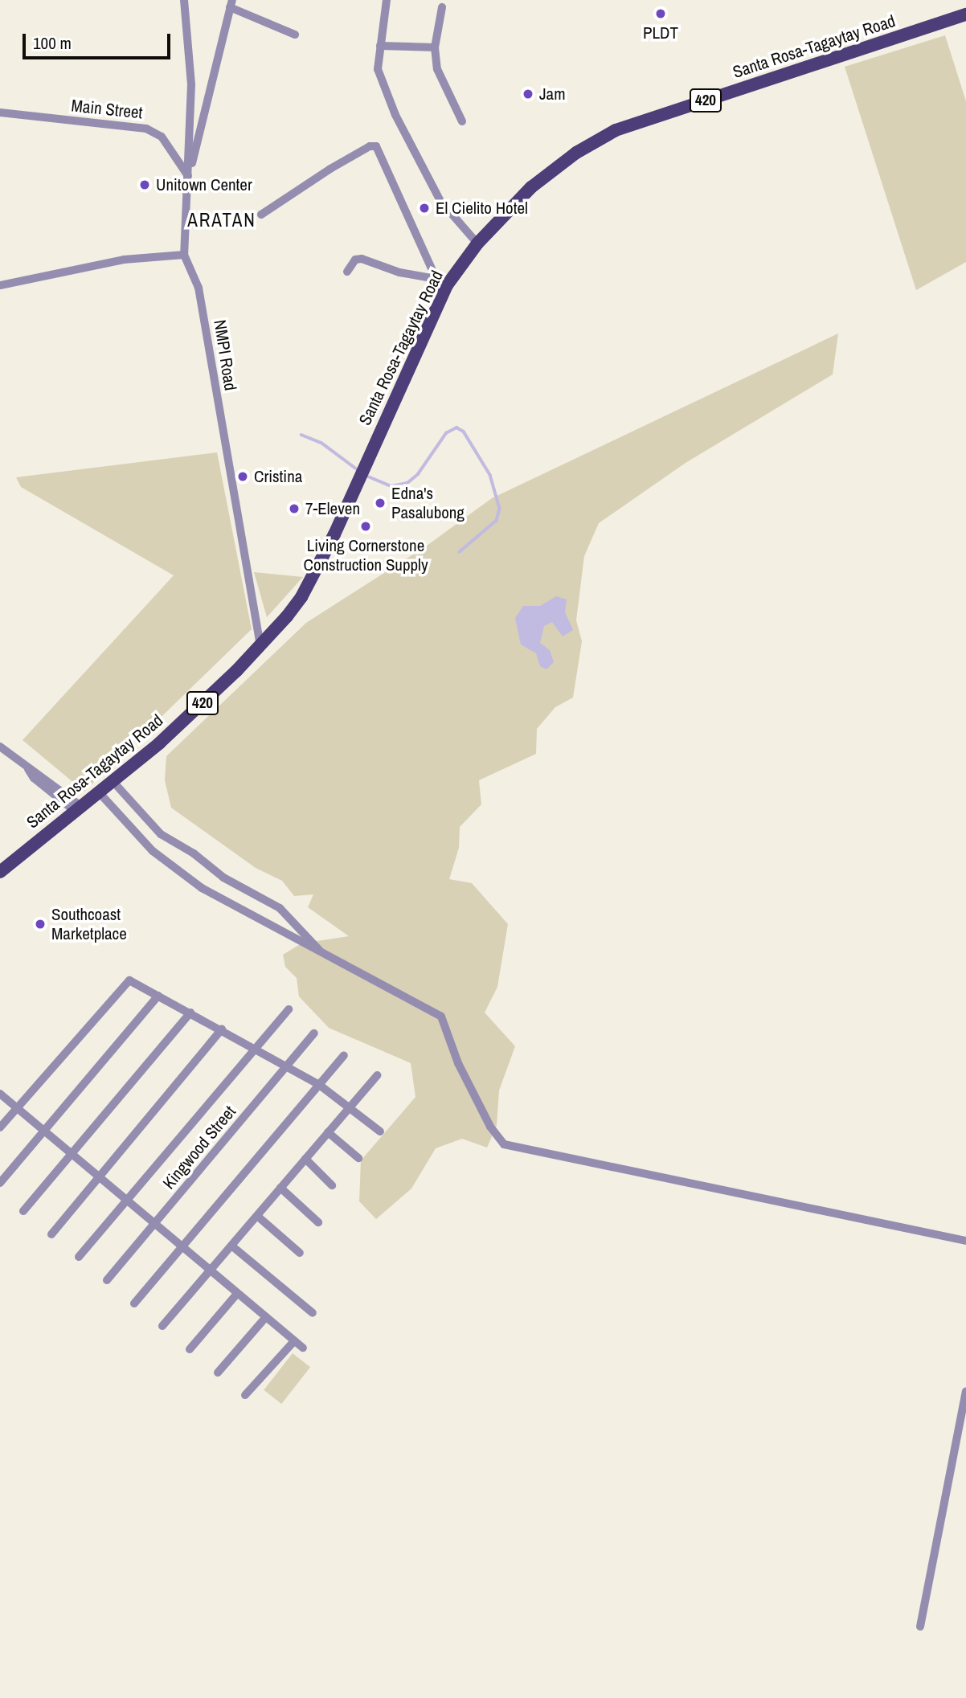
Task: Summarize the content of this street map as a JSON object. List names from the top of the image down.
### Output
{
  "streets": {
    "main road": ["Santa Rosa-Tagaytay Road", "420"],
    "street": ["Main Street", "NMPI Road", "Kingwood Street"]
  },
  "crossings": [
    ["Santa Rosa-Tagaytay Road", "NMPI Road"]
  ],
  "districts": ["ARATAN"],
  "places": [
    "PLDT",
    "Jam",
    "Unitown Center",
    "El Cielito Hotel",
    "Cristina",
    "Edna's Pasalubong",
    "7-Eleven",
    "Living Cornerstone Construction Supply",
    "Southcoast Marketplace"
  ],
  "scale_bar": "100 m"
}
